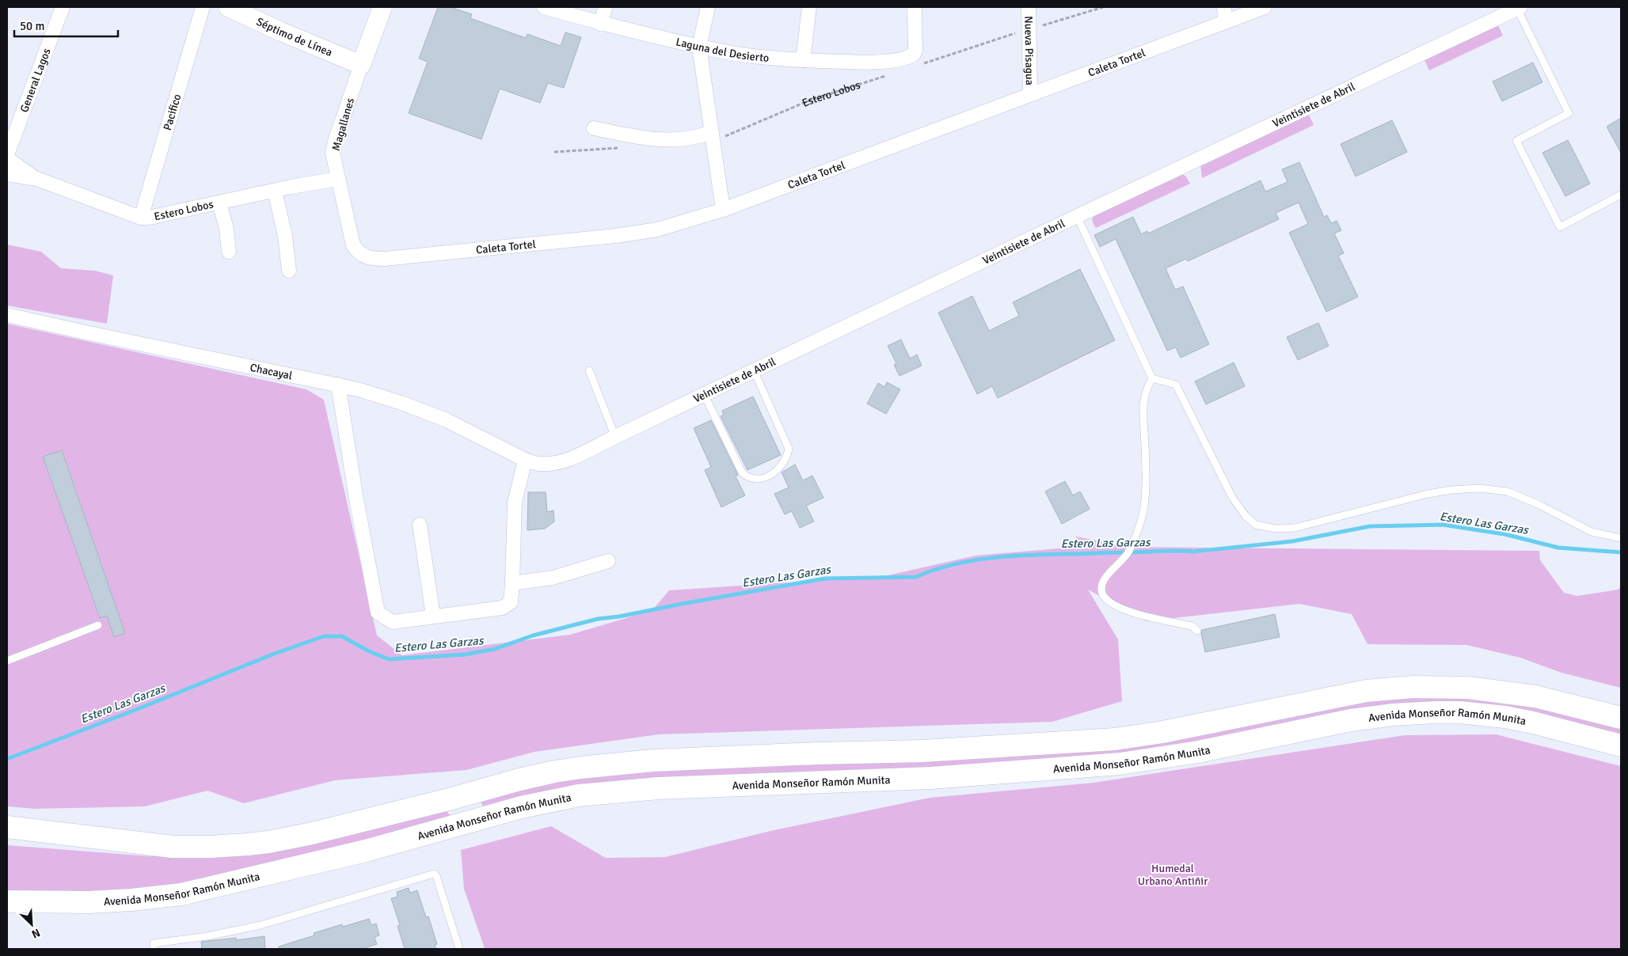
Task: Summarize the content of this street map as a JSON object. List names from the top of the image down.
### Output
{
  "streets": {
    "main road": ["Avenida Monseñor Ramón Munita"],
    "street": [
      "Séptimo de Línea",
      "Laguna del Desierto",
      "Nueva Pisagua",
      "Caleta Tortel",
      "General Lagos",
      "Estero Lobos",
      "Veintisiete de Abril",
      "Pacifico",
      "Magallanes",
      "Chacayal"
    ]
  },
  "crossings": [
    ["Séptimo de Línea", "Magallanes"],
    ["Nueva Pisagua", "Caleta Tortel"],
    ["Caleta Tortel", "Magallanes"],
    ["Estero Lobos", "Pacifico"],
    ["Estero Lobos", "Magallanes"],
    ["Veintisiete de Abril", "Chacayal"]
  ],
  "water": ["Estero Las Garzas"],
  "parks": ["Humedal Urbano Antiñir"],
  "scale_bar": "50 m",
  "north": "bottom right"
}
